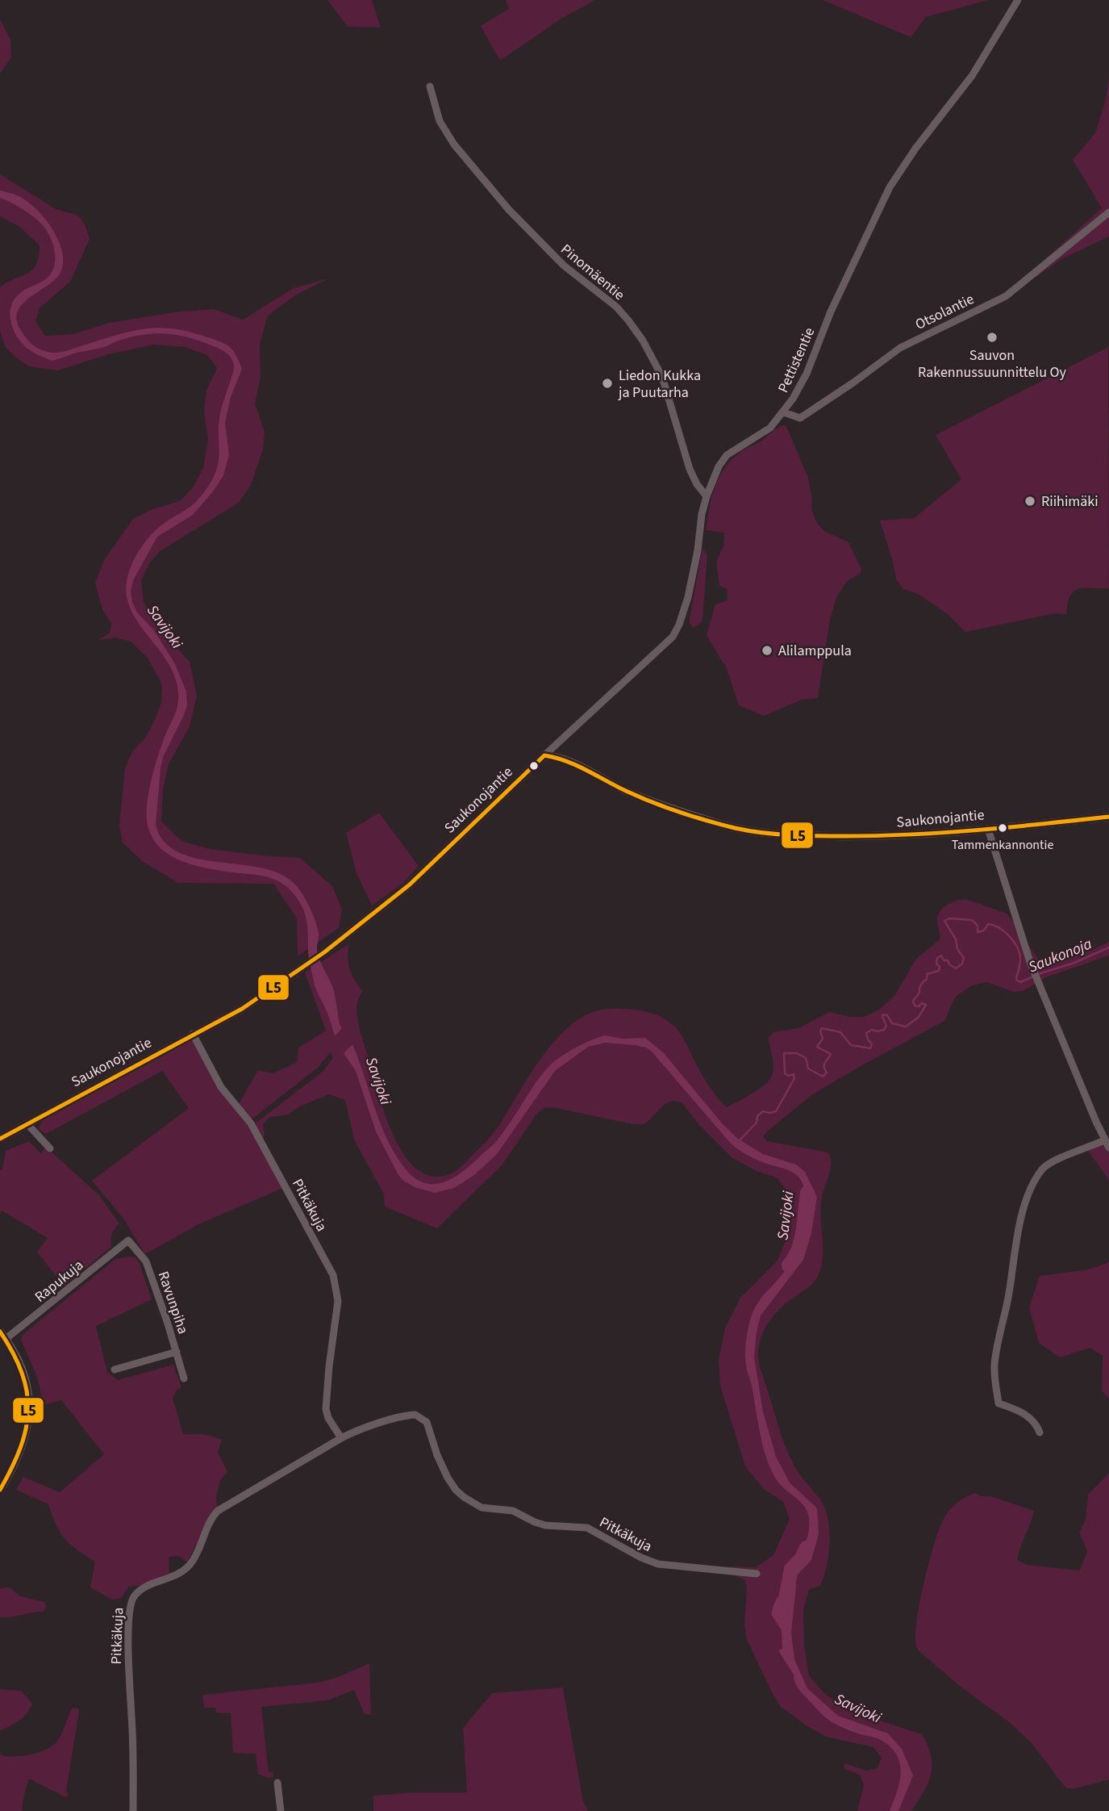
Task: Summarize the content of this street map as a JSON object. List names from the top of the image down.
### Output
{
  "streets": {
    "street": [
      "Pinomäentie",
      "Otsolantie",
      "Pettistentie",
      "Saukonojantie",
      "Pitkäkuja",
      "Rapukuja",
      "Ravunpiha"
    ]
  },
  "crossings": [
    ["Pinomäentie", "Pettistentie"],
    ["Otsolantie", "Pettistentie"],
    ["Pettistentie", "Saukonojantie"],
    ["Saukonojantie", "Pitkäkuja"],
    ["Rapukuja", "Ravunpiha"]
  ],
  "water": ["Savijoki", "Saukonoja"],
  "places": [
    "Sauvon Rakennussuunnittelu Oy",
    "Liedon Kukka ja Puutarha",
    "Riihimäki",
    "Alilamppula",
    "Tammenkannontie"
  ],
  "lines": ["transit line L5"]
}
